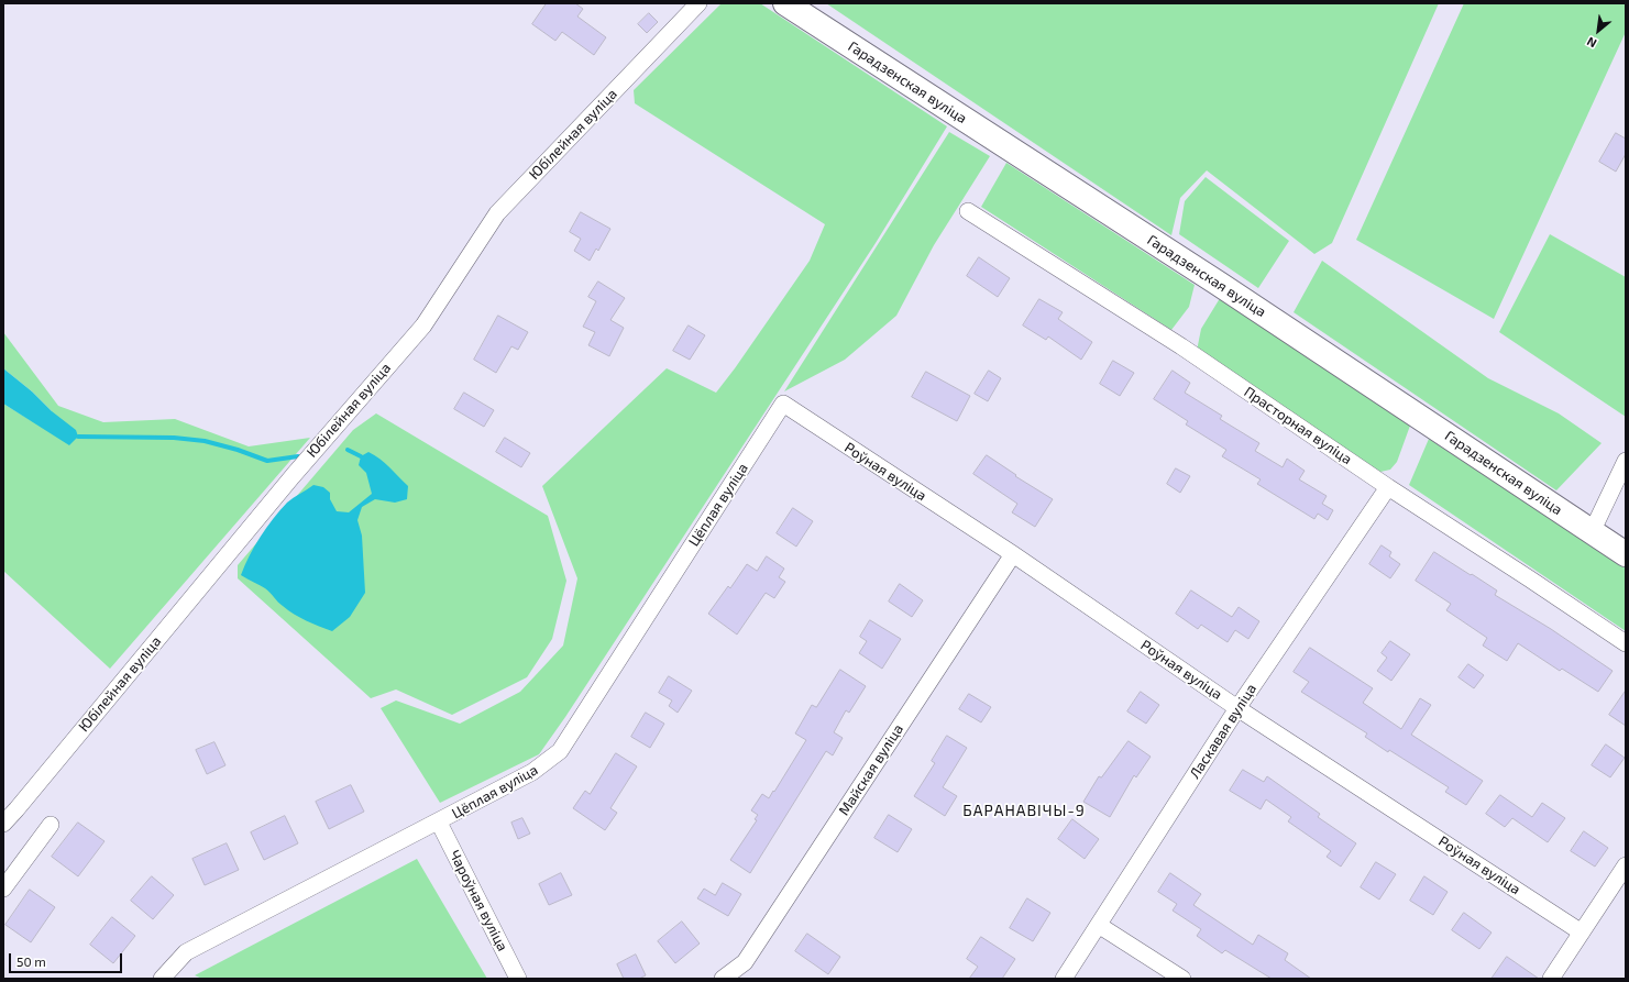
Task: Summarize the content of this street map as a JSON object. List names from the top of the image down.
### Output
{
  "streets": {
    "main road": ["Гарадзенская вуліца"],
    "street": [
      "Юбілейная вуліца",
      "Прасторная вуліца",
      "Роўная вуліца",
      "Цёплая вуліца",
      "Ласкавая вуліца",
      "Майская вуліца",
      "Чароўная вуліца"
    ]
  },
  "crossings": [
    ["Прасторная вуліца", "Ласкавая вуліца"],
    ["Роўная вуліца", "Цёплая вуліца"],
    ["Роўная вуліца", "Ласкавая вуліца"],
    ["Роўная вуліца", "Майская вуліца"],
    ["Цёплая вуліца", "Чароўная вуліца"]
  ],
  "districts": ["БАРАНАВІЧЫ-9"],
  "scale_bar": "50 m",
  "north": "bottom left"
}
